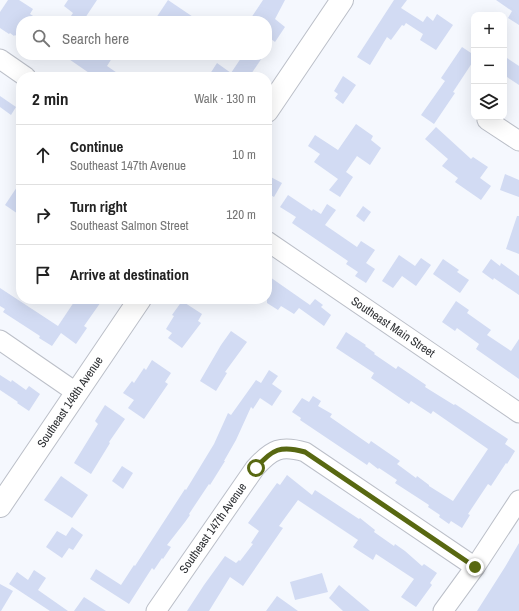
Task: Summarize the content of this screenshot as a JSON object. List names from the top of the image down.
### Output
{
  "streets": {
    "main road": ["Southeast 148th Avenue"],
    "street": ["Southeast Main Street", "Southeast 147th Avenue"]
  },
  "page": {
    "map_buttons": ["+", "−"],
    "search": "Search here",
    "heading": ["2 min", "Walk · 130 m"],
    "list": [
      ["Continue", "Southeast 147th Avenue", "10 m"],
      ["Turn right", "Southeast Salmon Street", "120 m"],
      "Arrive at destination"
    ]
  }
}
